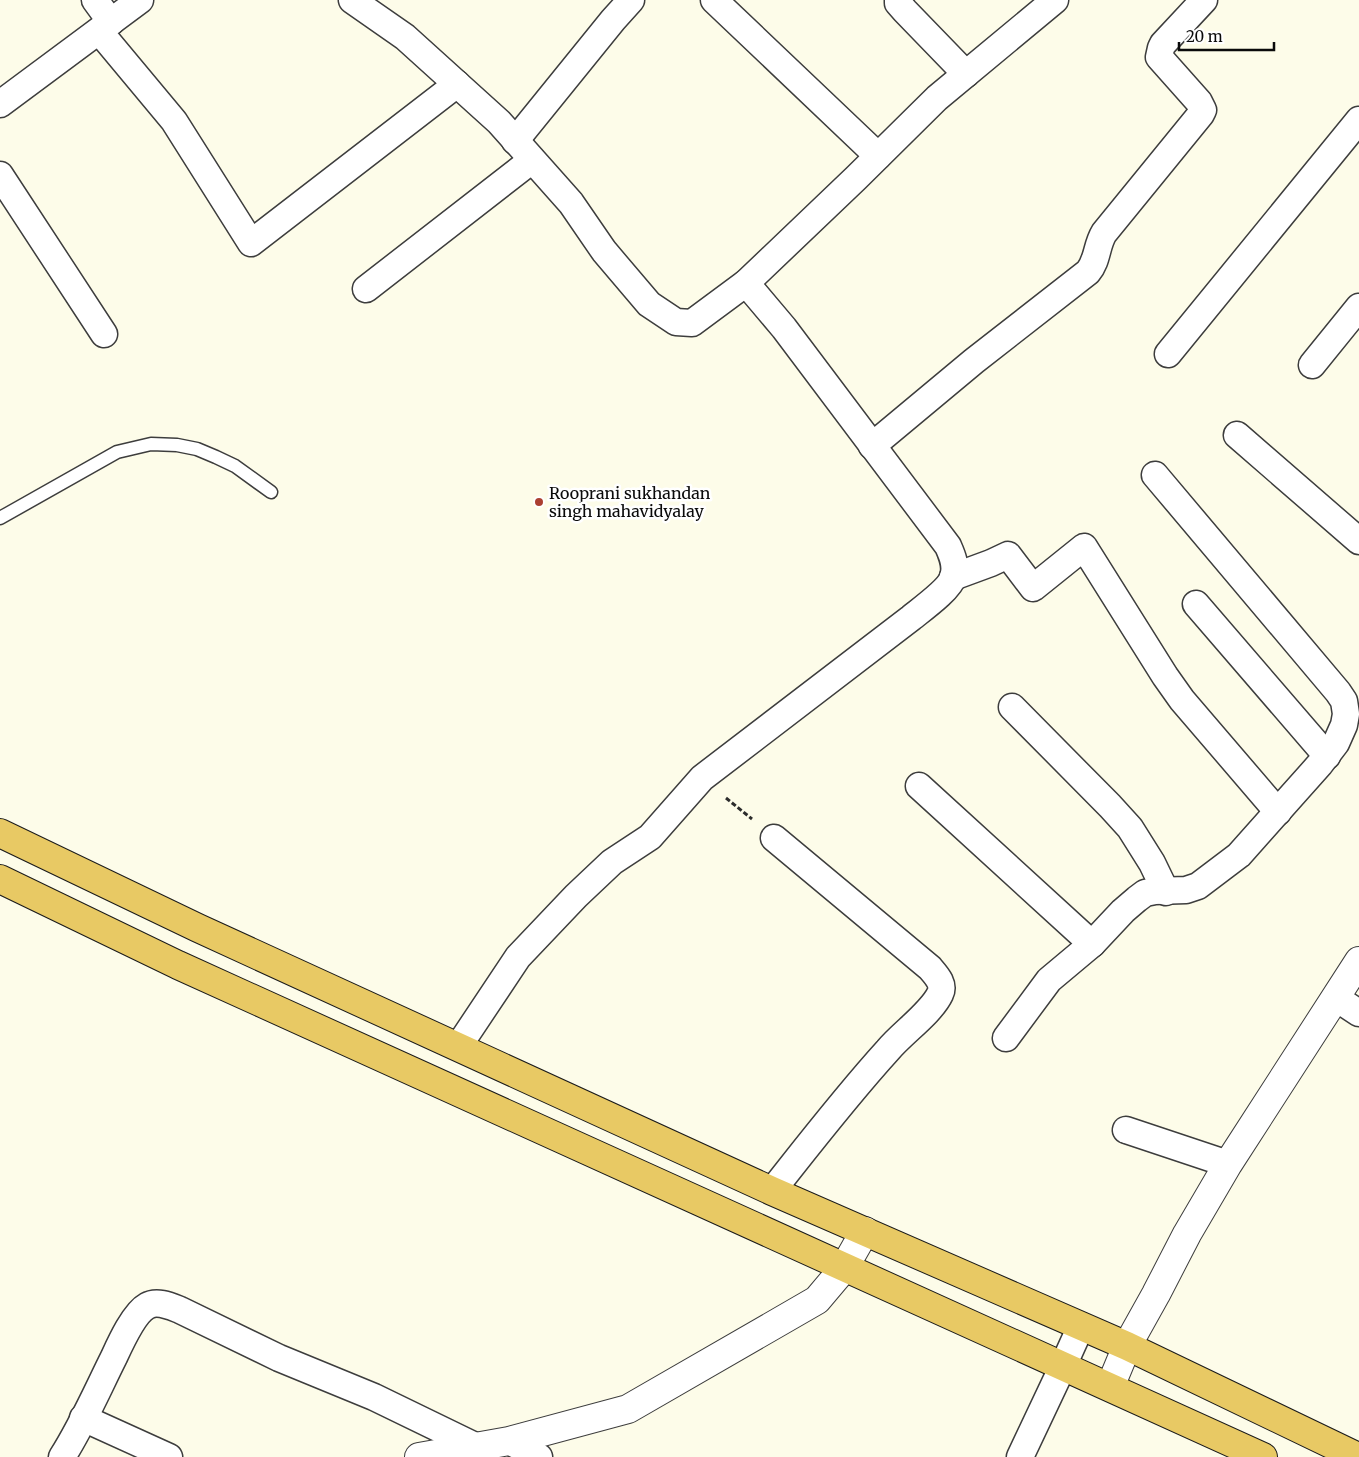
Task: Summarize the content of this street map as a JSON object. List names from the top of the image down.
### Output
{
  "places": ["Rooprani sukhandan singh mahavidyalay"],
  "scale_bar": "20 m"
}
